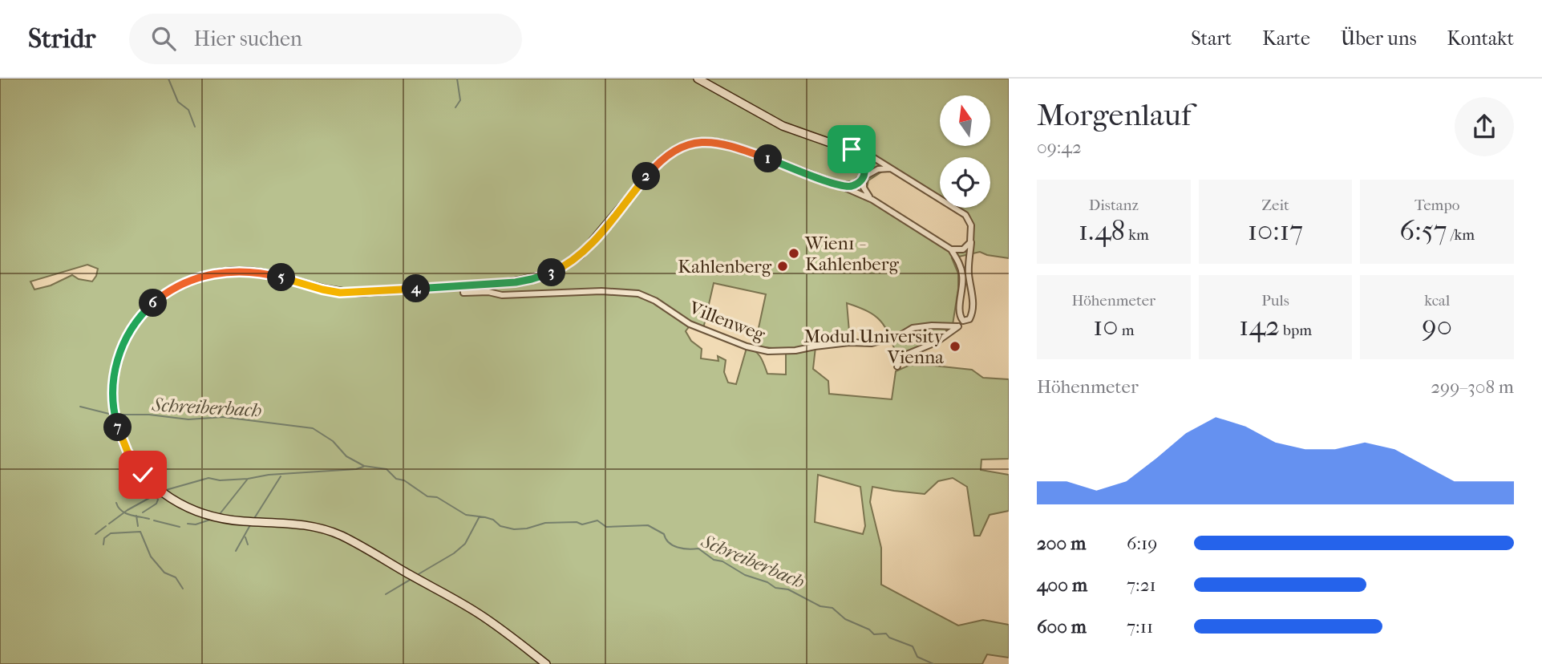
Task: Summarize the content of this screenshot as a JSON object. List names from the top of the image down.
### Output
{
  "streets": {
    "street": ["Villenweg"]
  },
  "water": ["Schreiberbach"],
  "places": ["Wien1 - Kahlenberg", "Kahlenberg", "Modul University Vienna"],
  "north": "top",
  "page": {
    "header": "Stridr",
    "search": "Hier suchen",
    "nav": [
      "Start",
      "Karte",
      "Über uns",
      "Kontakt"
    ],
    "heading": ["Morgenlauf", "09:42"],
    "pins": [
      "1",
      "2",
      "3",
      "5",
      "4",
      "6",
      "7"
    ],
    "stats": [
      ["Distanz", "1.48 km"],
      ["Zeit", "10:17"],
      ["Tempo", "6:57 /km"],
      ["Höhenmeter", "10 m"],
      ["Puls", "142 bpm"],
      ["kcal", "90"]
    ],
    "chart": ["Höhenmeter", "299–308 m"],
    "list": [
      {
        "name": "200 m",
        "note": "6:19"
      },
      {
        "name": "400 m",
        "note": "7:21"
      },
      {
        "name": "600 m",
        "note": "7:11"
      }
    ]
  }
}
